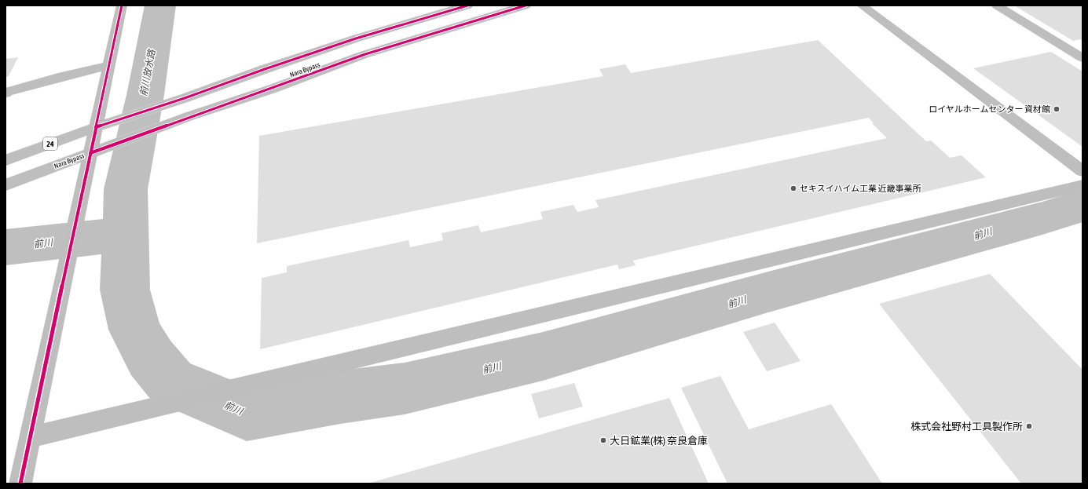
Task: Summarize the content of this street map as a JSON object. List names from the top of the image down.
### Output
{
  "streets": {
    "main road": ["Nara Bypass", "24"]
  },
  "water": ["前川放水路", "前川"],
  "places": [
    "ロイヤルホームセンター 資材館",
    "セキスイハイム工業 近畿事業所",
    "株式会社野村工具製作所",
    "大日鉱業(株) 奈良倉庫"
  ]
}
